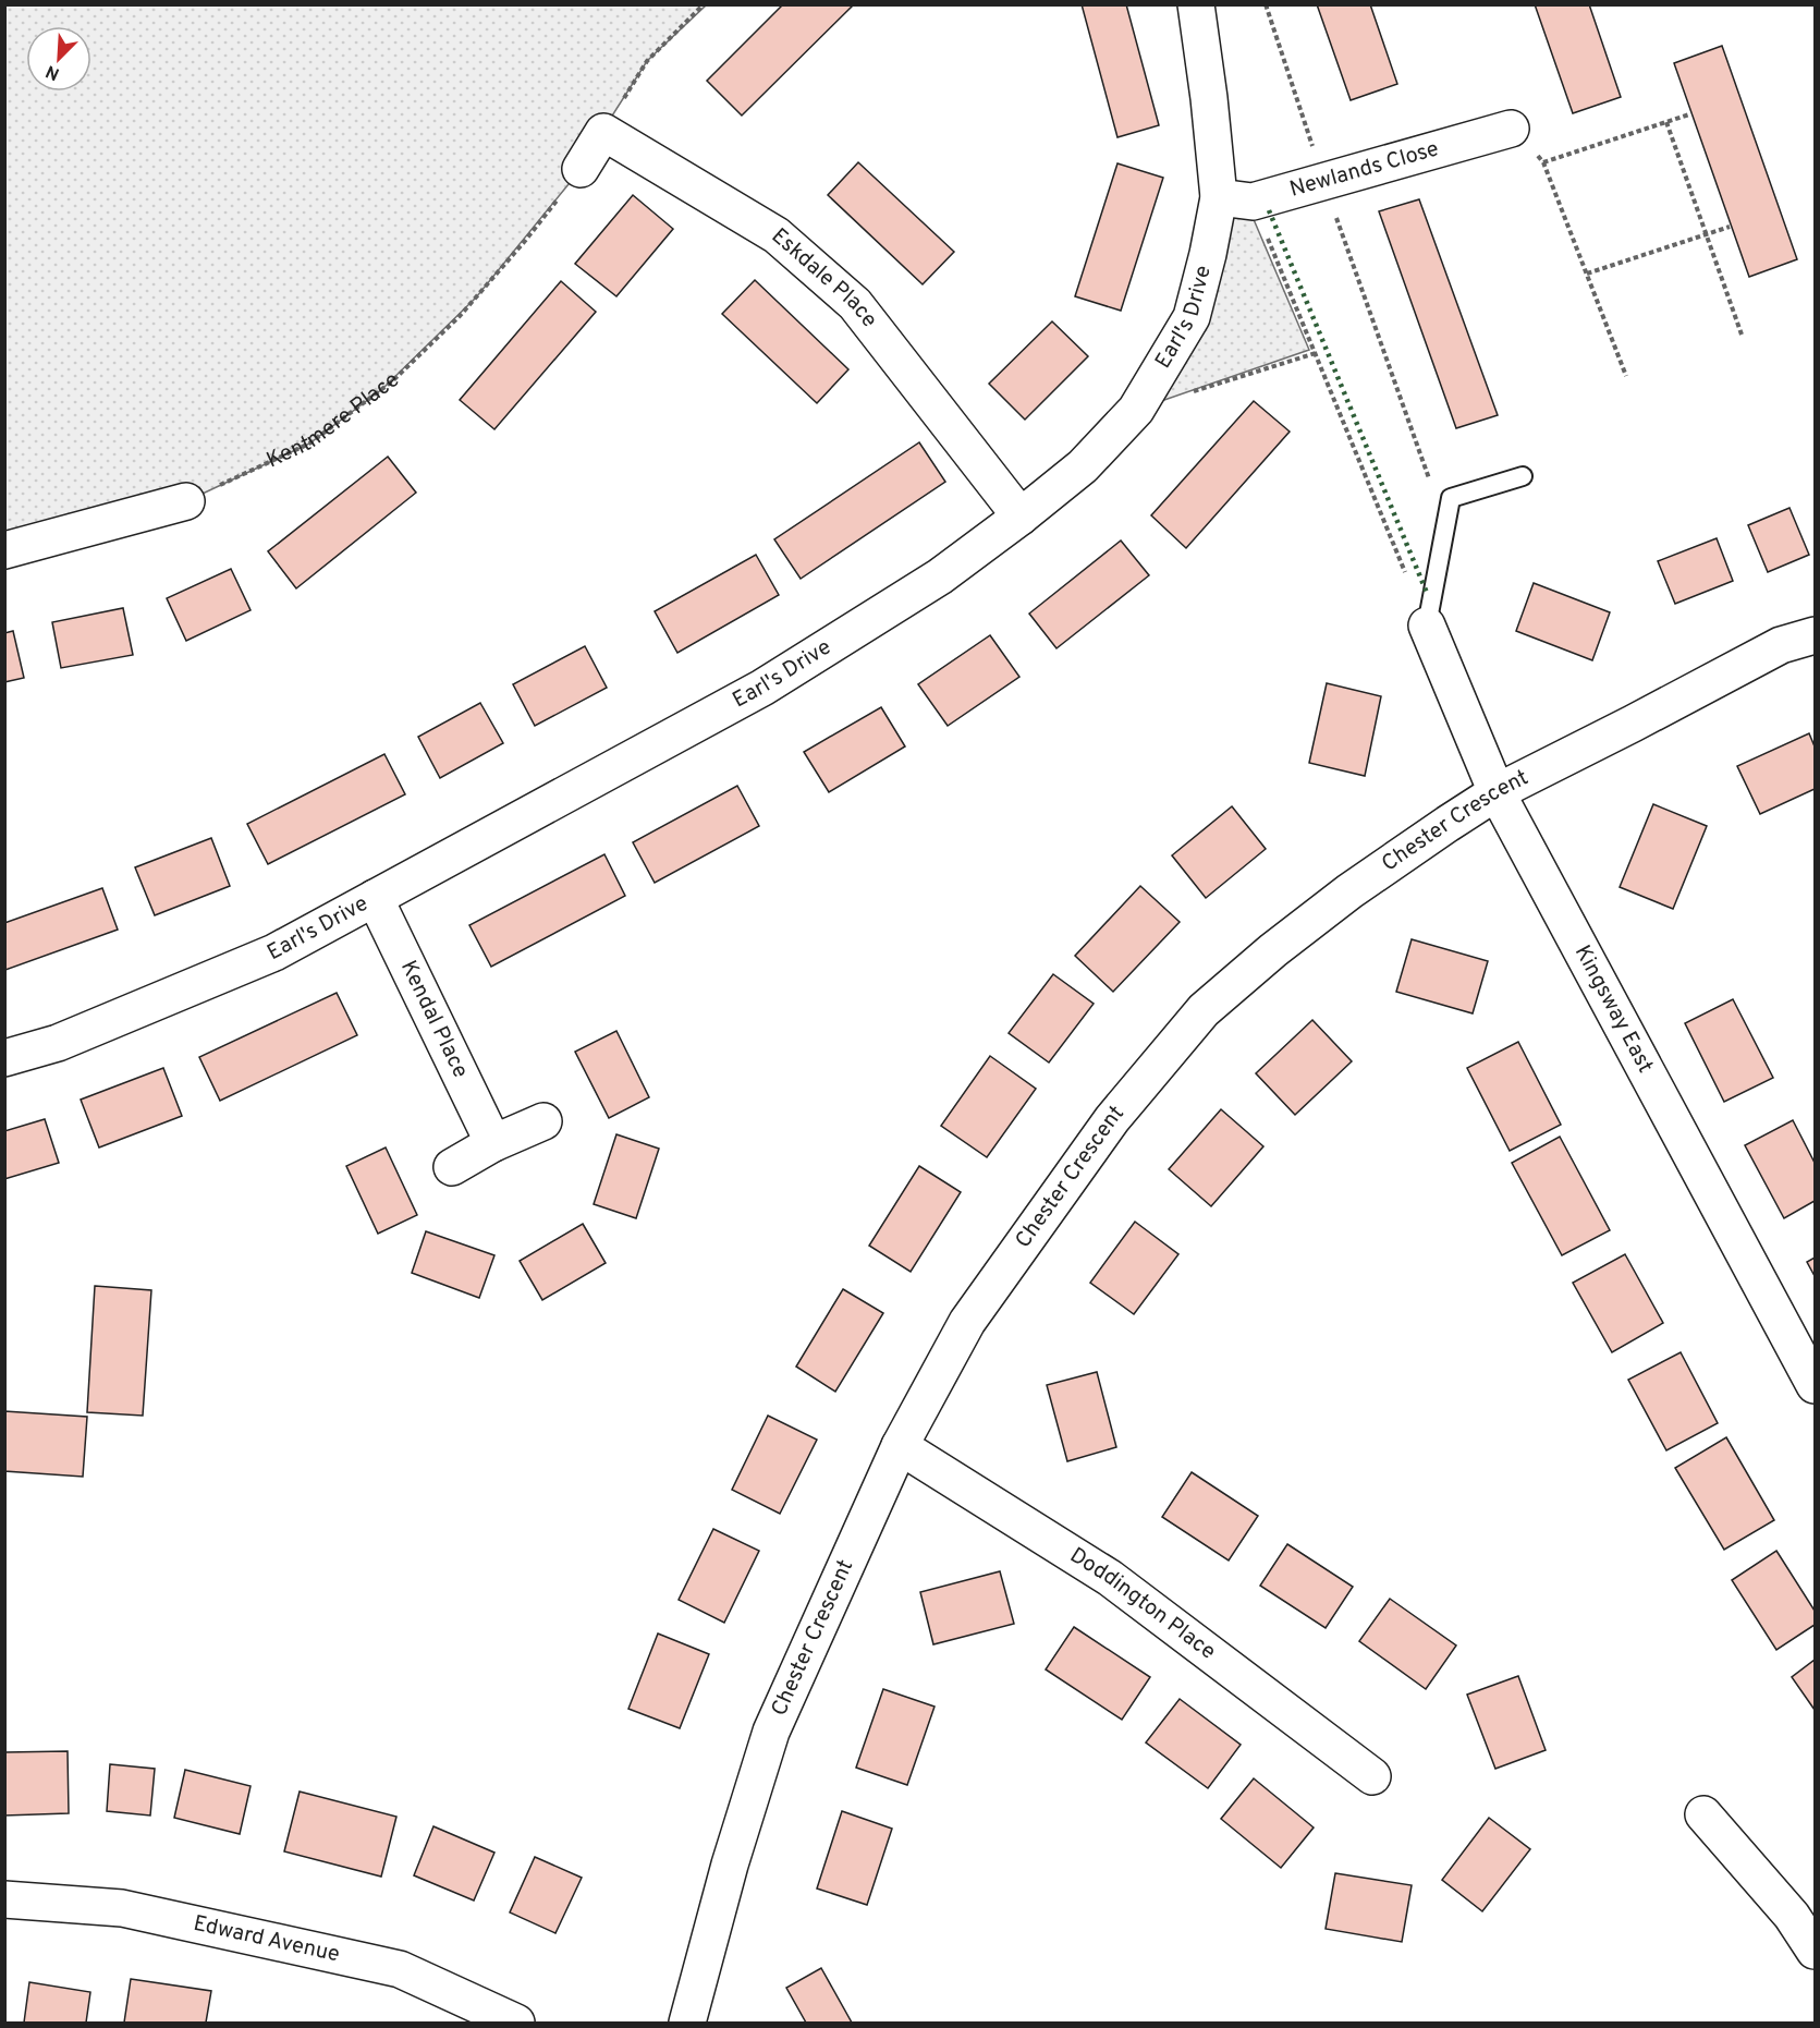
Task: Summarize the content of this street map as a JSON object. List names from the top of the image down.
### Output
{
  "streets": {
    "street": [
      "Newlands Close",
      "Eskdale Place",
      "Earl's Drive",
      "Chester Crescent",
      "Kingsway East",
      "Kendal Place",
      "Doddington Place",
      "Edward Avenue"
    ],
    "path": ["Kentmere Place"]
  },
  "crossings": [
    ["Newlands Close", "Earl's Drive"],
    ["Eskdale Place", "Earl's Drive"],
    ["Earl's Drive", "Kendal Place"],
    ["Chester Crescent", "Kingsway East"],
    ["Chester Crescent", "Doddington Place"]
  ],
  "north": "bottom left"
}
